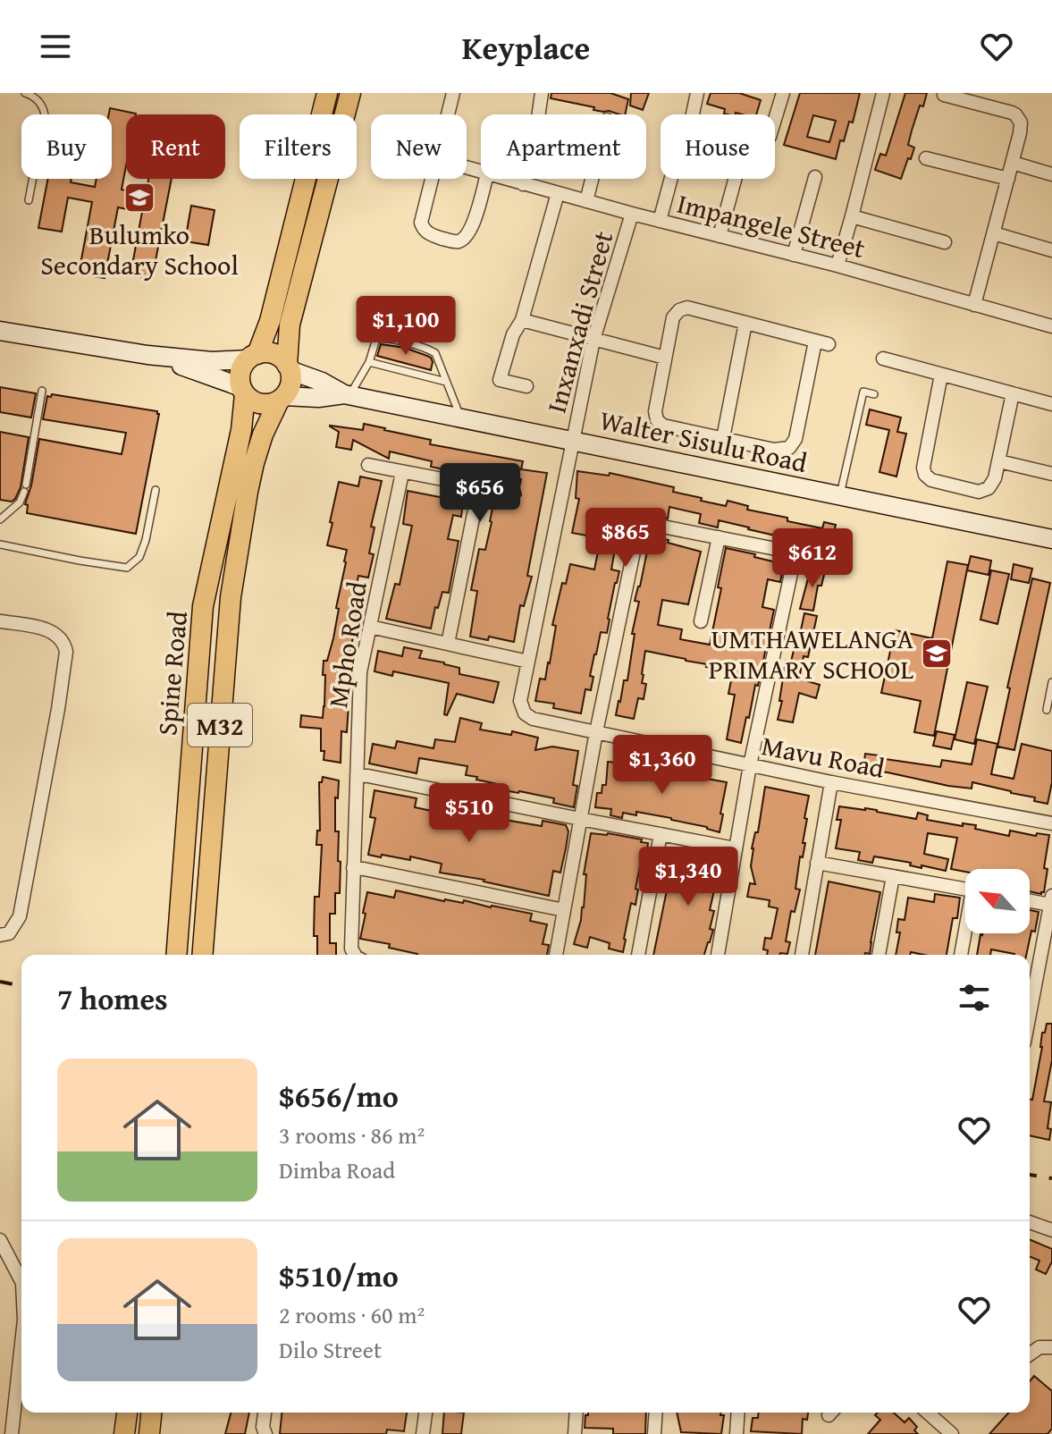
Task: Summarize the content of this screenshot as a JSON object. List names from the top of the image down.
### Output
{
  "streets": {
    "main road": ["Spine Road", "M32"],
    "street": [
      "Impangele Street",
      "Inxanxadi Street",
      "Walter Sisulu Road",
      "Mpho Road",
      "Mavu Road"
    ]
  },
  "crossings": [
    ["Impangele Street", "Inxanxadi Street"],
    ["Inxanxadi Street", "Walter Sisulu Road"],
    ["Inxanxadi Street", "Mavu Road"],
    ["Walter Sisulu Road", "Spine Road"],
    ["Walter Sisulu Road", "Mavu Road"]
  ],
  "places": {
    "school or university": ["Bulumko Secondary School", "UMTHAWELANGA PRIMARY SCHOOL"]
  },
  "north": "top left",
  "page": {
    "header": "Keyplace",
    "chip": [
      "Buy",
      "Rent",
      "Filters",
      "New",
      "Apartment",
      "House"
    ],
    "price": [
      "$1,100",
      "$656",
      "$865",
      "$612",
      "$1,360",
      "$510",
      "$1,340"
    ],
    "heading": "7 homes",
    "list": [
      {
        "name": "$656/mo",
        "note": "3 rooms · 86 m² · Dimba Road"
      },
      {
        "name": "$510/mo",
        "note": "2 rooms · 60 m² · Dilo Street"
      }
    ]
  }
}
